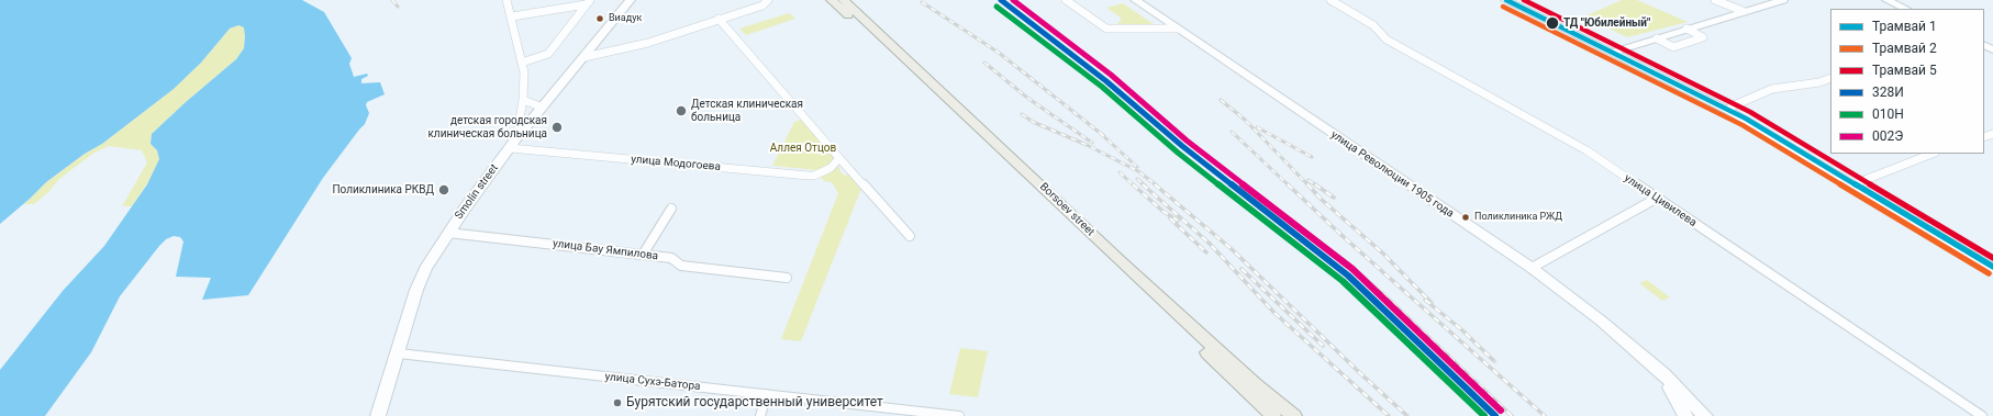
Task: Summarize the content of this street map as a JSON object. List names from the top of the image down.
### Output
{
  "streets": {
    "main road": ["улица Революции 1905 года", "Borsoev street"],
    "street": [
      "улица Модогоева",
      "улица Цивилева",
      "улица Бау Ямпилова",
      "улица Сухэ-Батора"
    ]
  },
  "parks": ["Аллея Отцов"],
  "places": [
    "Виадук",
    "ТД \"Юбилейный\"",
    "Детская клиническая больница",
    "детская городская клиническая больница",
    "Поликлиника РКВД",
    "Поликлиника РЖД",
    "Бурятский государственный университет"
  ],
  "lines": [
    "tram line 1",
    "tram line 5",
    "transit line 328И",
    "transit line 002Э",
    "tram line 2",
    "transit line 010Н"
  ],
  "legend": [
    "Трамвай 1",
    "Трамвай 2",
    "Трамвай 5",
    "328И",
    "010Н",
    "002Э"
  ]
}
